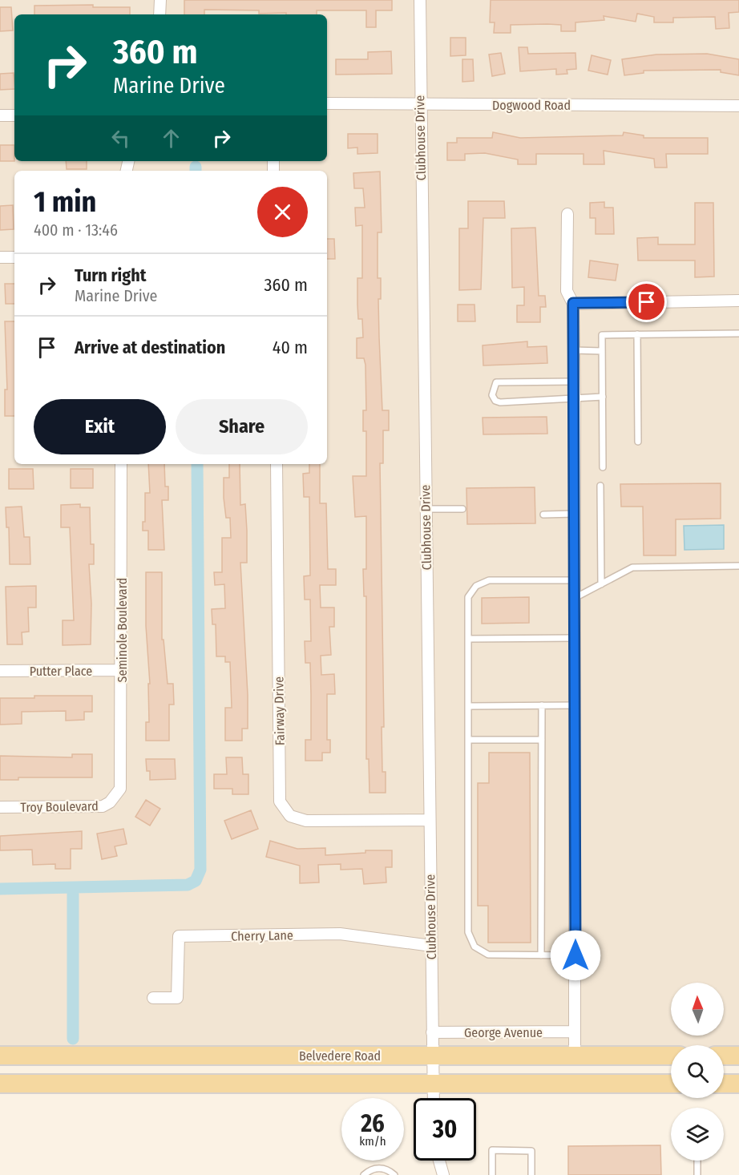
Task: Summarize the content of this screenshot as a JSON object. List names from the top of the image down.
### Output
{
  "streets": {
    "main road": ["Belvedere Road"],
    "street": [
      "Dogwood Road",
      "Clubhouse Drive",
      "Seminole Boulevard",
      "Putter Place",
      "Fairway Drive",
      "Troy Boulevard",
      "Cherry Lane",
      "George Avenue"
    ]
  },
  "crossings": [
    ["Dogwood Road", "Clubhouse Drive"],
    ["Clubhouse Drive", "Fairway Drive"],
    ["Clubhouse Drive", "Cherry Lane"],
    ["Clubhouse Drive", "George Avenue"],
    ["Clubhouse Drive", "Belvedere Road"],
    ["Seminole Boulevard", "Putter Place"],
    ["Seminole Boulevard", "Troy Boulevard"]
  ],
  "north": "top",
  "page": {
    "turn": ["360 m", "Marine Drive"],
    "heading": ["1 min", "400 m · 13:46"],
    "list": [
      {
        "name": "Turn right",
        "note": "Marine Drive",
        "value": "360 m"
      },
      {
        "name": "Arrive at destination",
        "value": "40 m"
      }
    ],
    "buttons": ["Exit", "Share"],
    "speed": "26 km/h",
    "limit": "30"
  }
}
